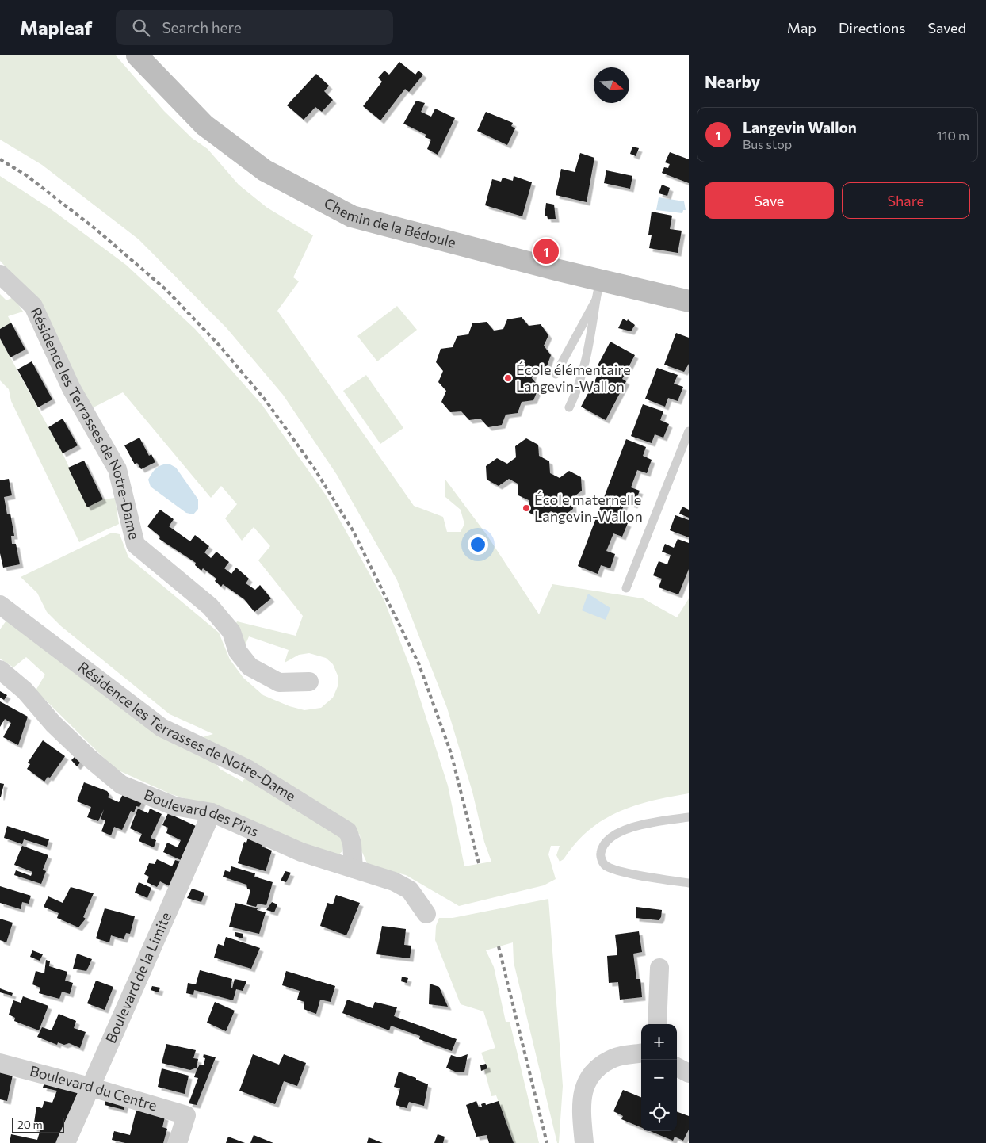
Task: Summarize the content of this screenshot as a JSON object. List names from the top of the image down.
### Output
{
  "streets": {
    "street": [
      "Chemin de la Bédoule",
      "Résidence les Terrasses de Notre-Dame",
      "Boulevard des Pins",
      "Boulevard de la Limite",
      "Boulevard du Centre"
    ]
  },
  "crossings": [
    ["Résidence les Terrasses de Notre-Dame", "Boulevard des Pins"],
    ["Boulevard des Pins", "Boulevard de la Limite"],
    ["Boulevard de la Limite", "Boulevard du Centre"]
  ],
  "places": ["École élémentaire Langevin-Wallon", "École maternelle Langevin-Wallon"],
  "scale_bar": "20 m",
  "north": "right",
  "page": {
    "header": "Mapleaf",
    "search": "Search here",
    "nav": ["Map", "Directions", "Saved"],
    "heading": "Nearby",
    "list": [
      {
        "mark": "1",
        "name": "Langevin Wallon",
        "note": "Bus stop",
        "value": "110 m"
      }
    ],
    "buttons": ["Save", "Share"],
    "pins": "1",
    "map_buttons": ["+", "−"],
    "scale": "20 m"
  }
}
